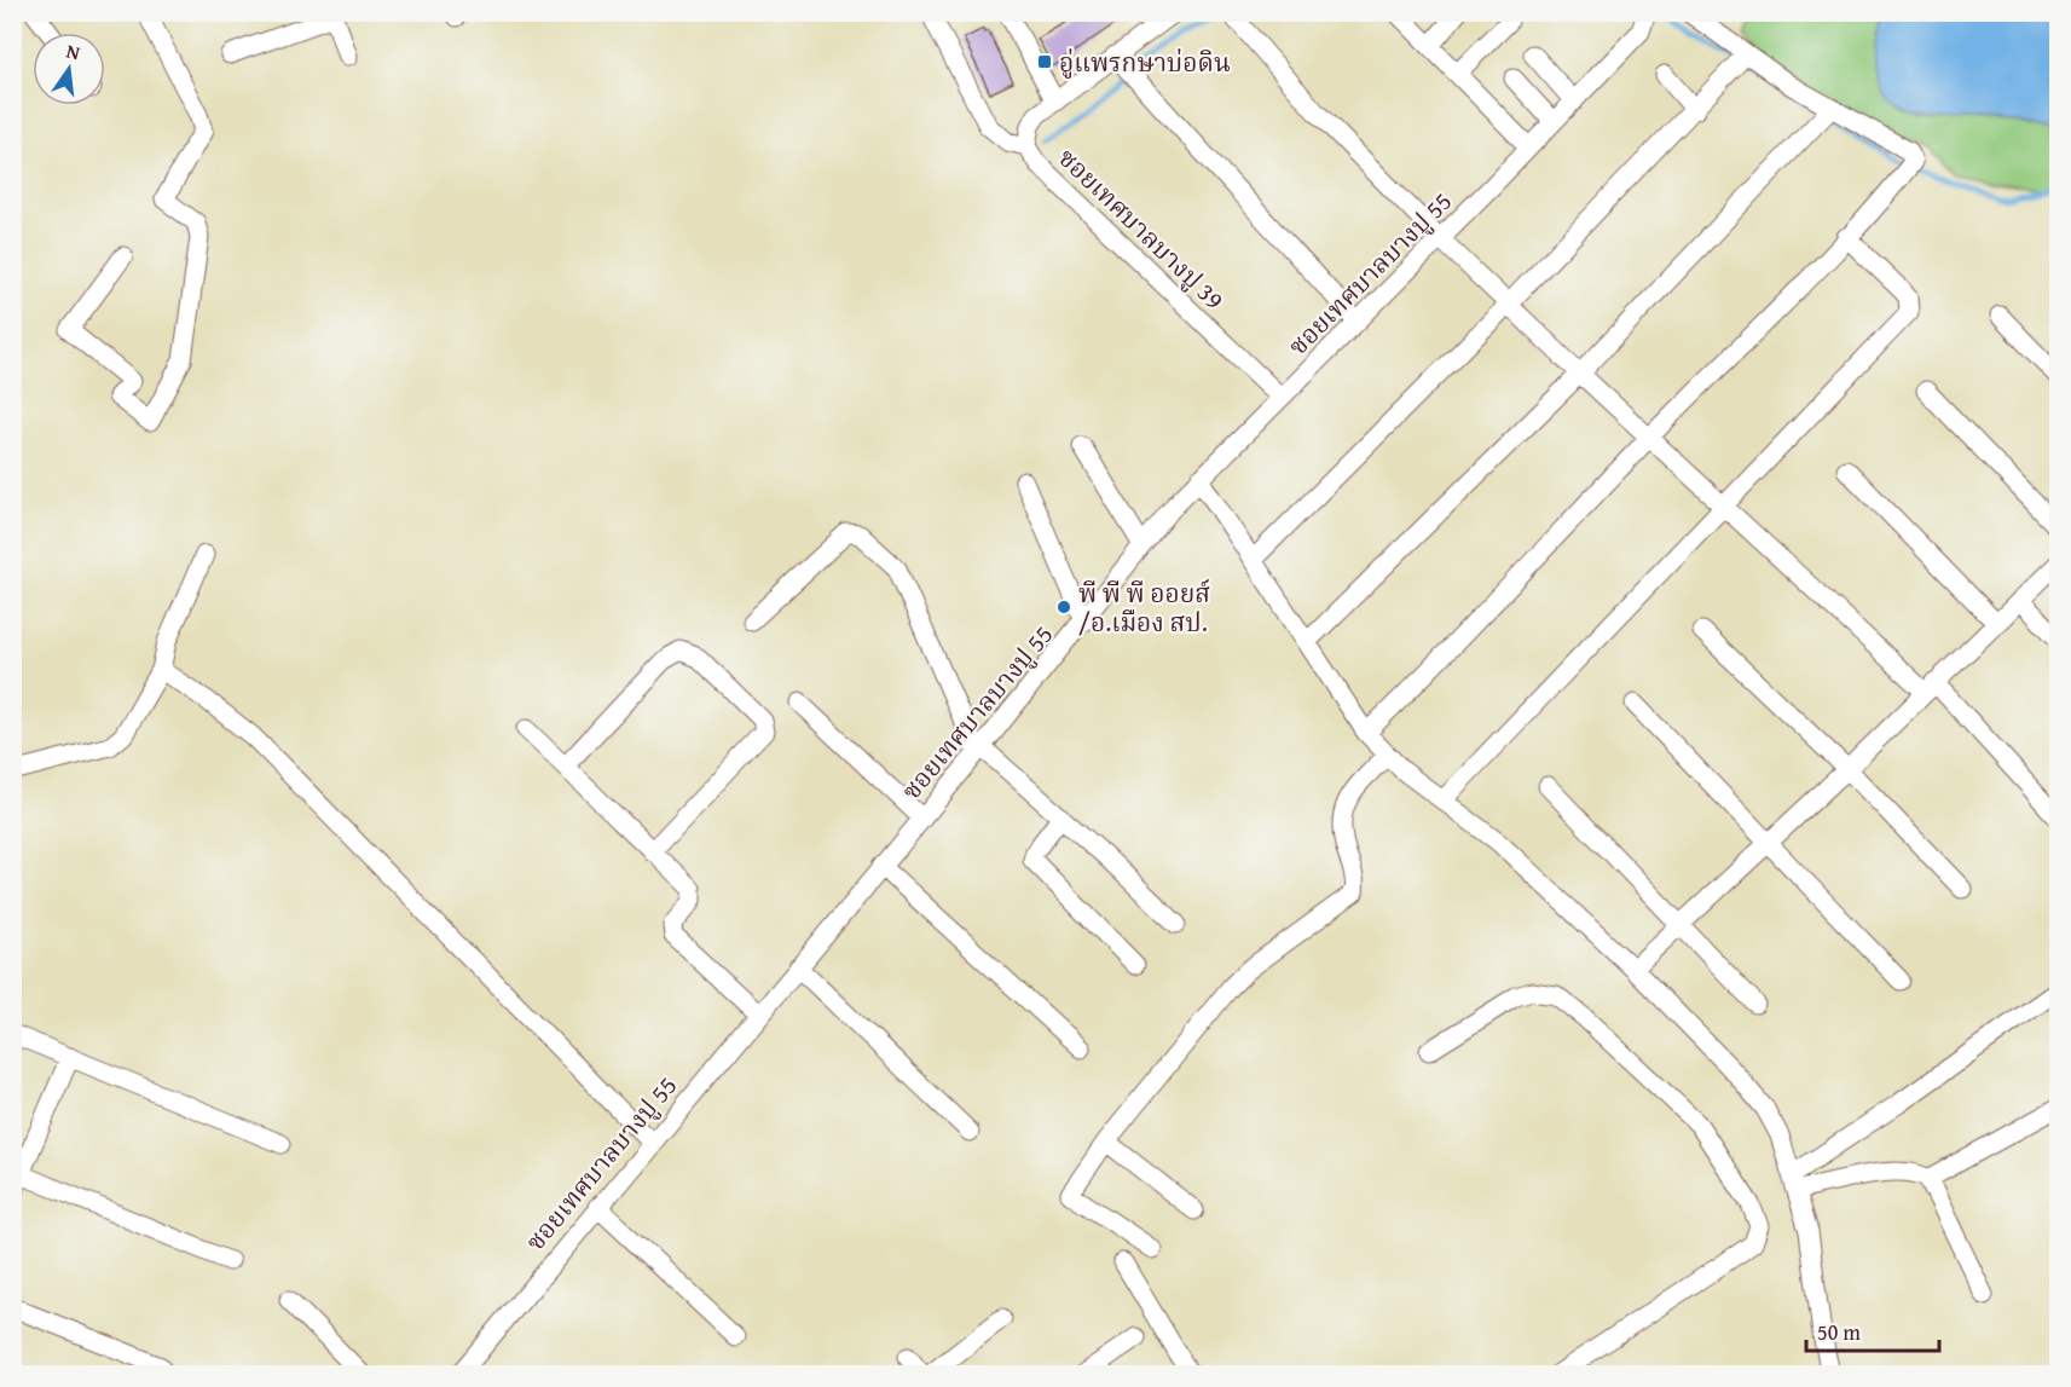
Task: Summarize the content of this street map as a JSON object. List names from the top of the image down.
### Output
{
  "streets": {
    "street": ["ซอยเทศบาลบางปู 39", "ซอยเทศบาลบางปู 55"]
  },
  "crossings": [
    ["ซอยเทศบาลบางปู 39", "ซอยเทศบาลบางปู 55"]
  ],
  "places": {
    "transit": ["อู่แพรกษาบ่อดิน"],
    "other": ["พี พี พี ออยส์ /อ.เมือง สป."]
  },
  "scale_bar": "50 m",
  "north": "top"
}
